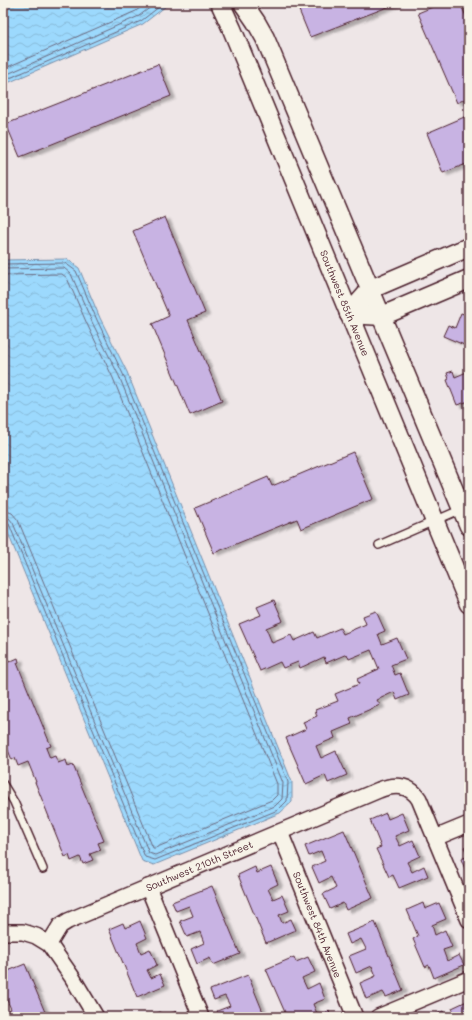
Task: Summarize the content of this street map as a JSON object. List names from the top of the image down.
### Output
{
  "streets": {
    "street": ["Southwest 85th Avenue", "Southwest 210th Street", "Southwest 84th Avenue"]
  },
  "crossings": [
    ["Southwest 210th Street", "Southwest 84th Avenue"]
  ]
}
